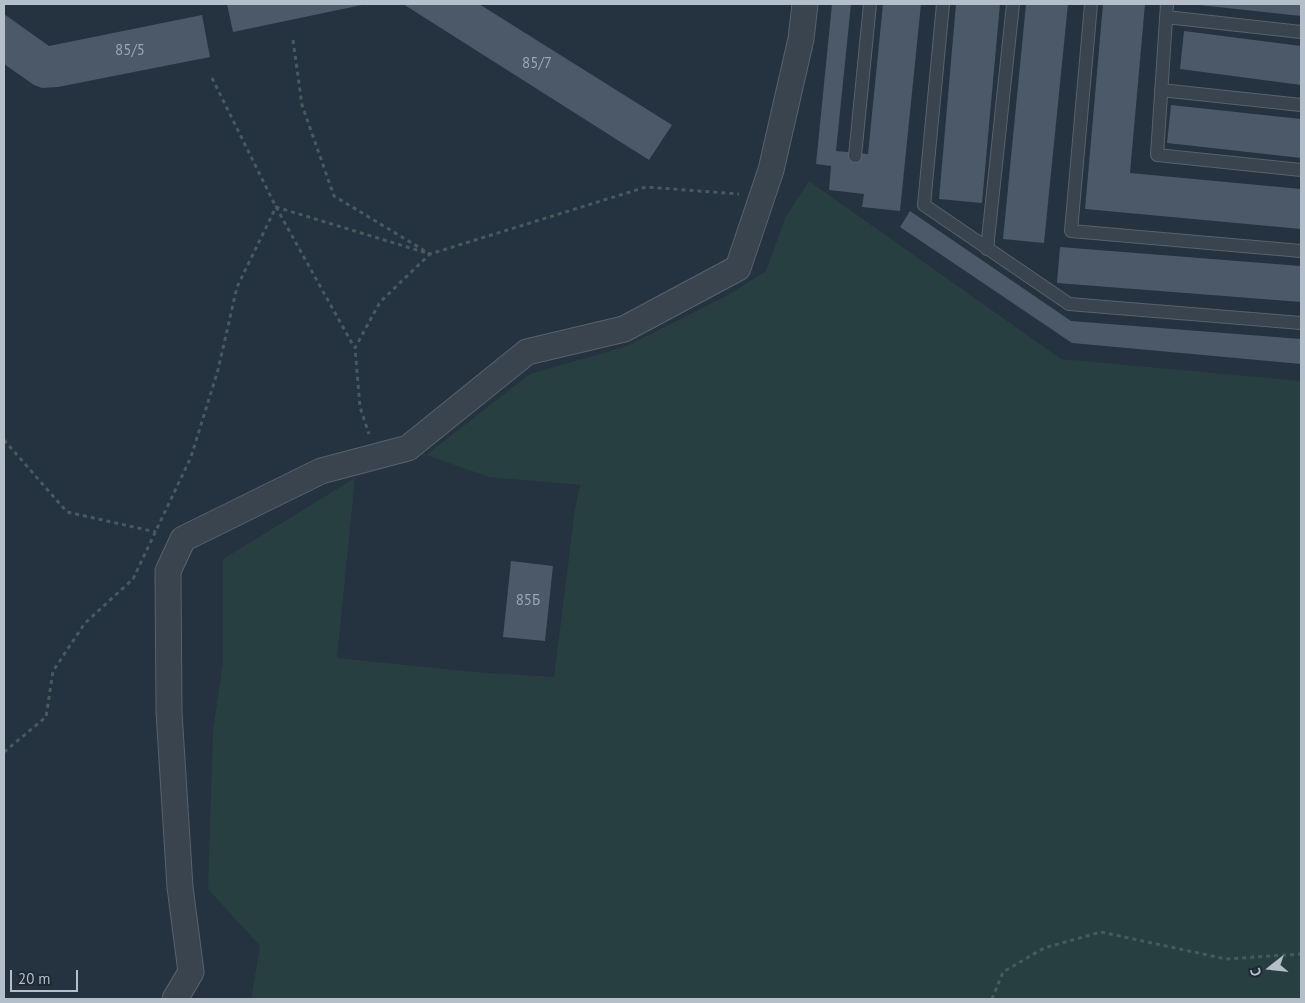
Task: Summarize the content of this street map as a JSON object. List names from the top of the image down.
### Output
{
  "house_numbers": ["85/5", "85/7", "85Б"],
  "scale_bar": "20 m",
  "north": "left"
}
